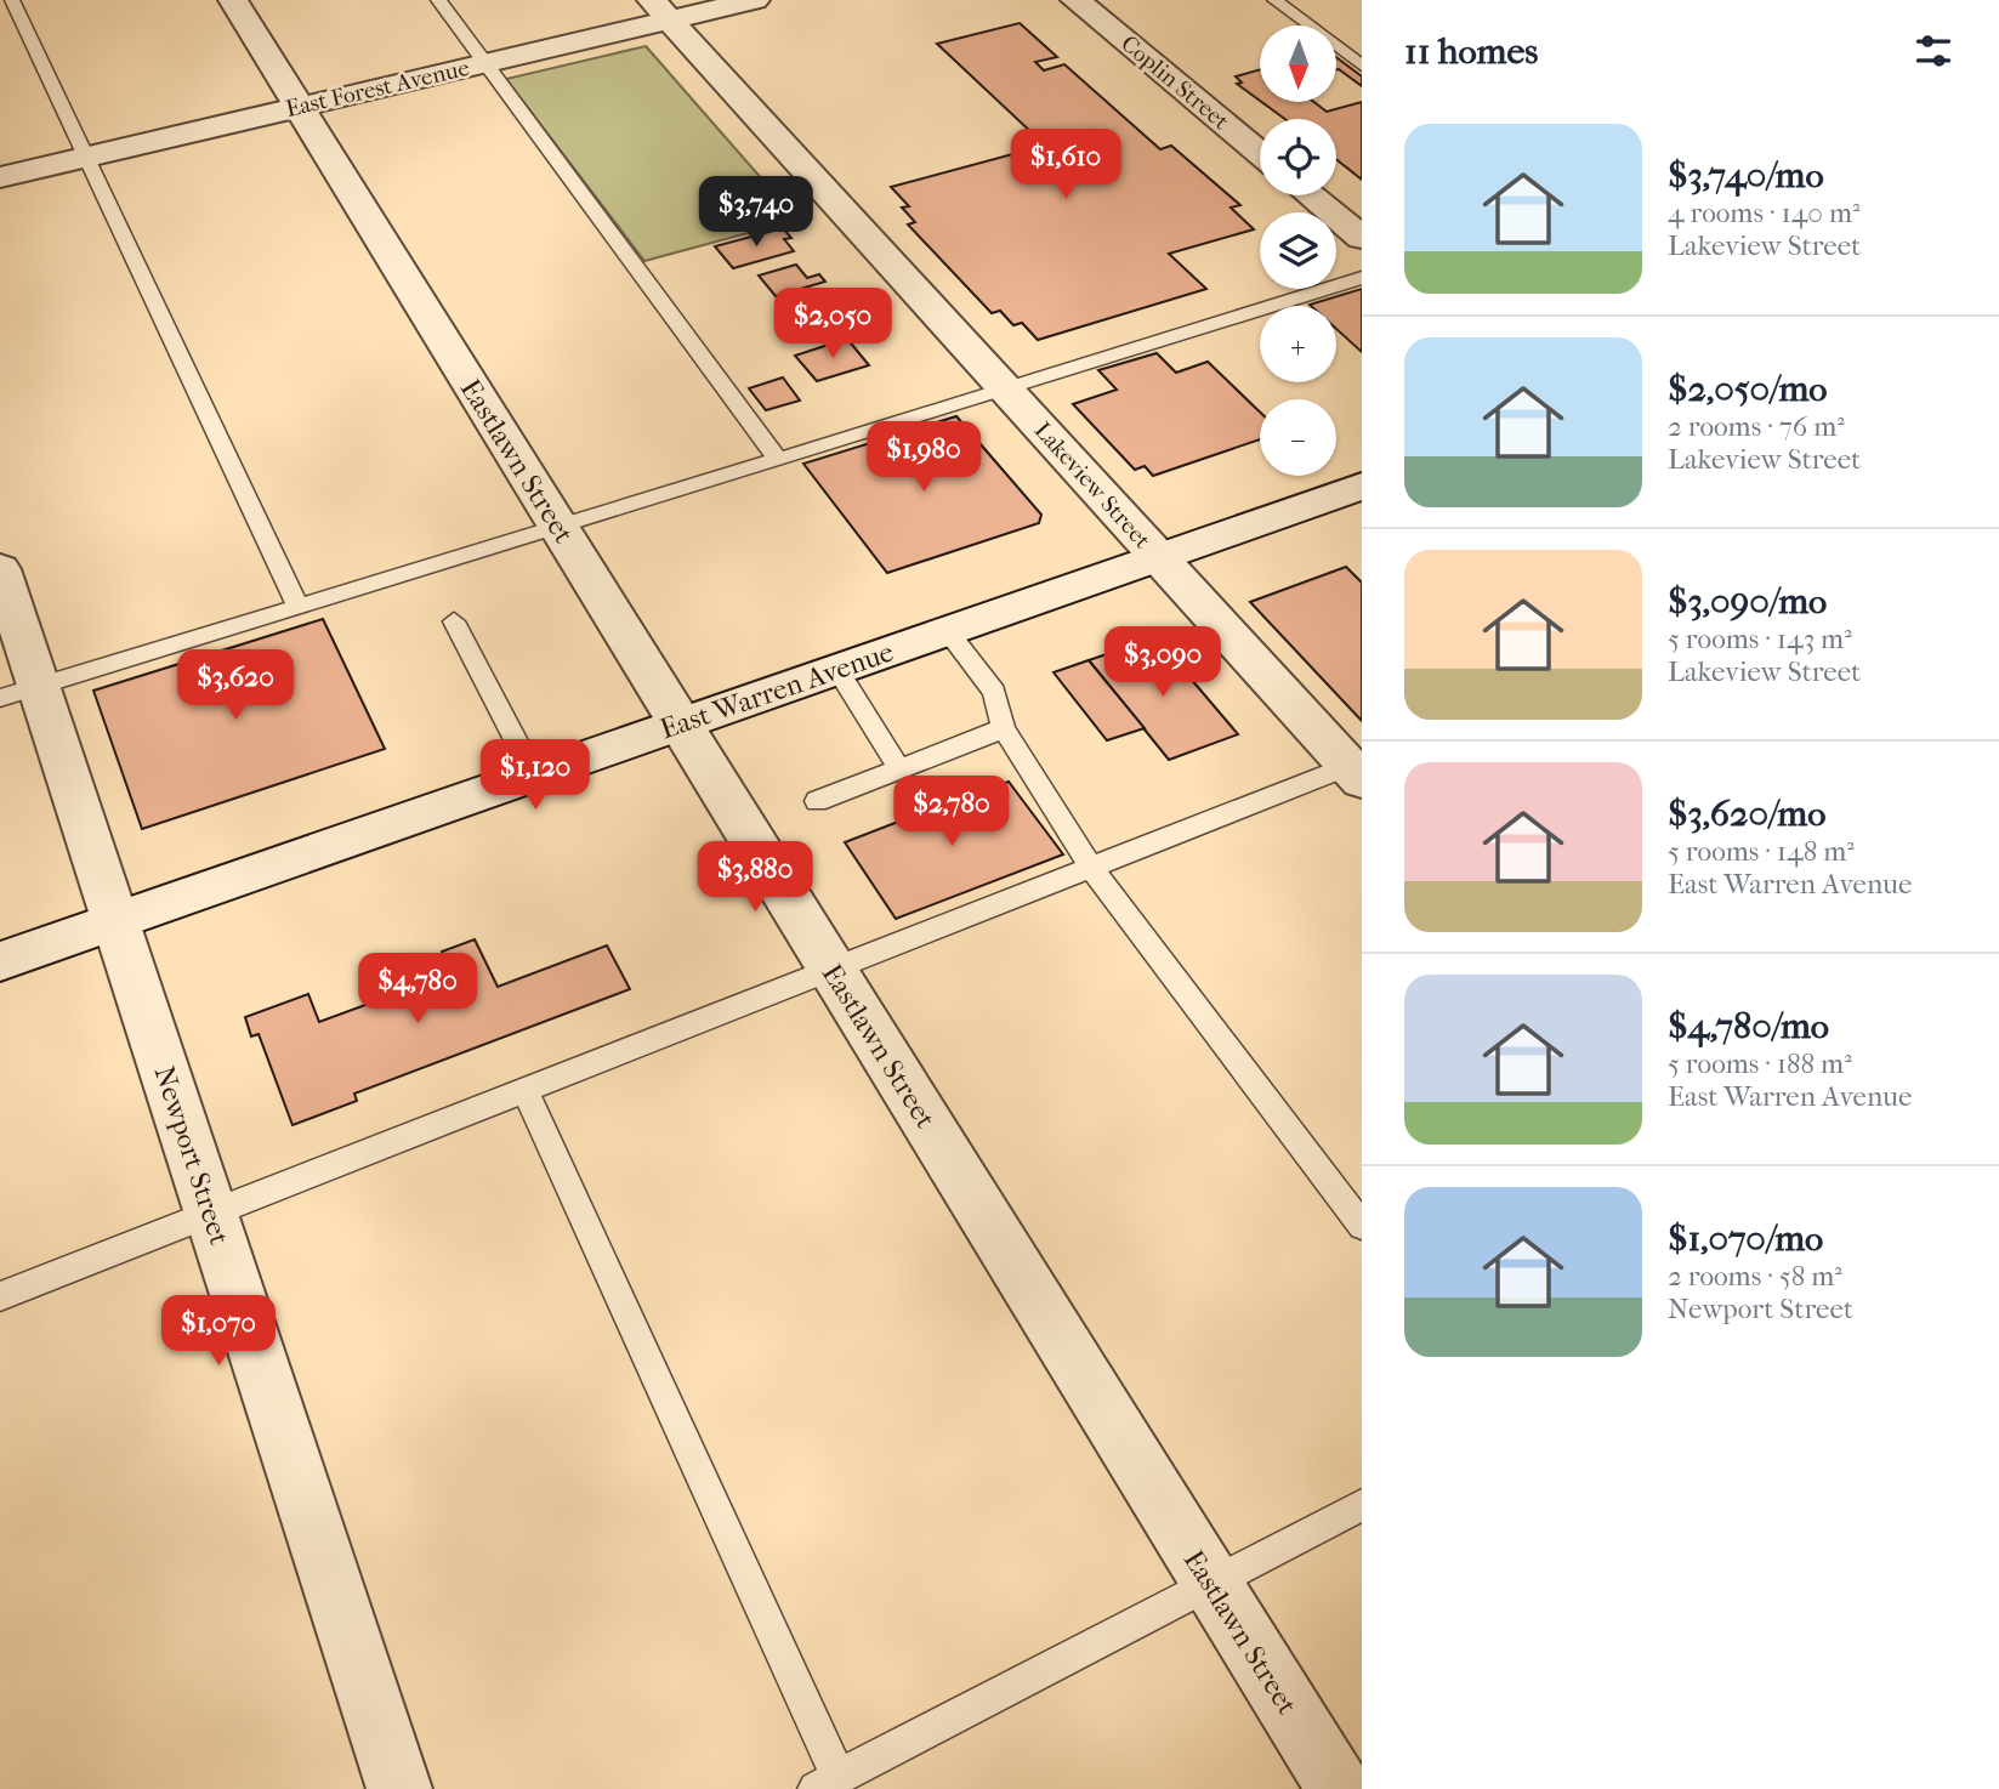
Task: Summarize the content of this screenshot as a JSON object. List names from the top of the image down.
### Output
{
  "streets": {
    "street": [
      "Coplin Street",
      "East Forest Avenue",
      "Eastlawn Street",
      "Lakeview Street",
      "East Warren Avenue",
      "Newport Street"
    ]
  },
  "crossings": [
    ["East Forest Avenue", "Eastlawn Street"],
    ["East Forest Avenue", "Lakeview Street"],
    ["Eastlawn Street", "East Warren Avenue"],
    ["Lakeview Street", "East Warren Avenue"],
    ["East Warren Avenue", "Newport Street"]
  ],
  "north": "bottom",
  "page": {
    "heading": "11 homes",
    "map_buttons": ["+", "−"],
    "list": [
      {
        "name": "$3,740/mo",
        "note": "4 rooms · 140 m² · Lakeview Street"
      },
      {
        "name": "$2,050/mo",
        "note": "2 rooms · 76 m² · Lakeview Street"
      },
      {
        "name": "$3,090/mo",
        "note": "5 rooms · 143 m² · Lakeview Street"
      },
      {
        "name": "$3,620/mo",
        "note": "5 rooms · 148 m² · East Warren Avenue"
      },
      {
        "name": "$4,780/mo",
        "note": "5 rooms · 188 m² · East Warren Avenue"
      },
      {
        "name": "$1,070/mo",
        "note": "2 rooms · 58 m² · Newport Street"
      }
    ],
    "price": [
      "$1,610",
      "$3,740",
      "$2,050",
      "$1,980",
      "$3,090",
      "$3,620",
      "$1,120",
      "$2,780",
      "$3,880",
      "$4,780",
      "$1,070"
    ]
  }
}
